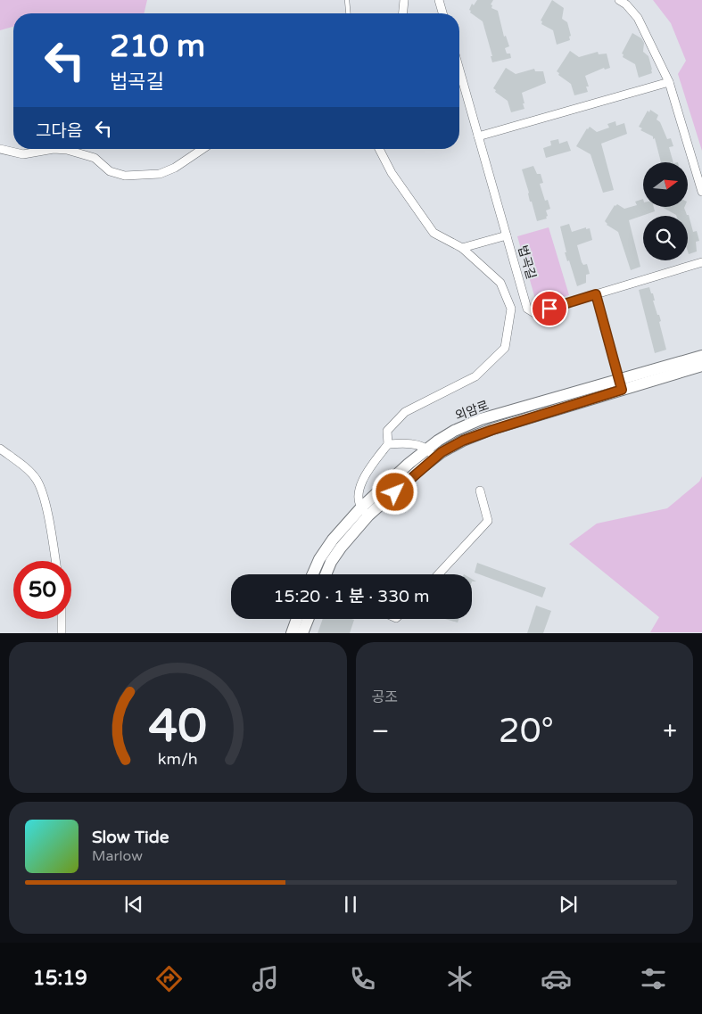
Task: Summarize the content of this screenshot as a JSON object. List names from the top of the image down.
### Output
{
  "streets": {
    "main road": ["외암로"],
    "street": ["법곡길"]
  },
  "north": "right",
  "page": {
    "turn": ["210 m", "법곡길"],
    "then": "그다음",
    "limit": "50",
    "trip": "15:20 · 1 분 · 330 m",
    "tile": "공조",
    "heat": ["−", "20°", "+"],
    "song": ["Slow Tide", "Marlow"],
    "tabs": "15:19",
    "gauge": ["40", "km/h"]
  }
}
